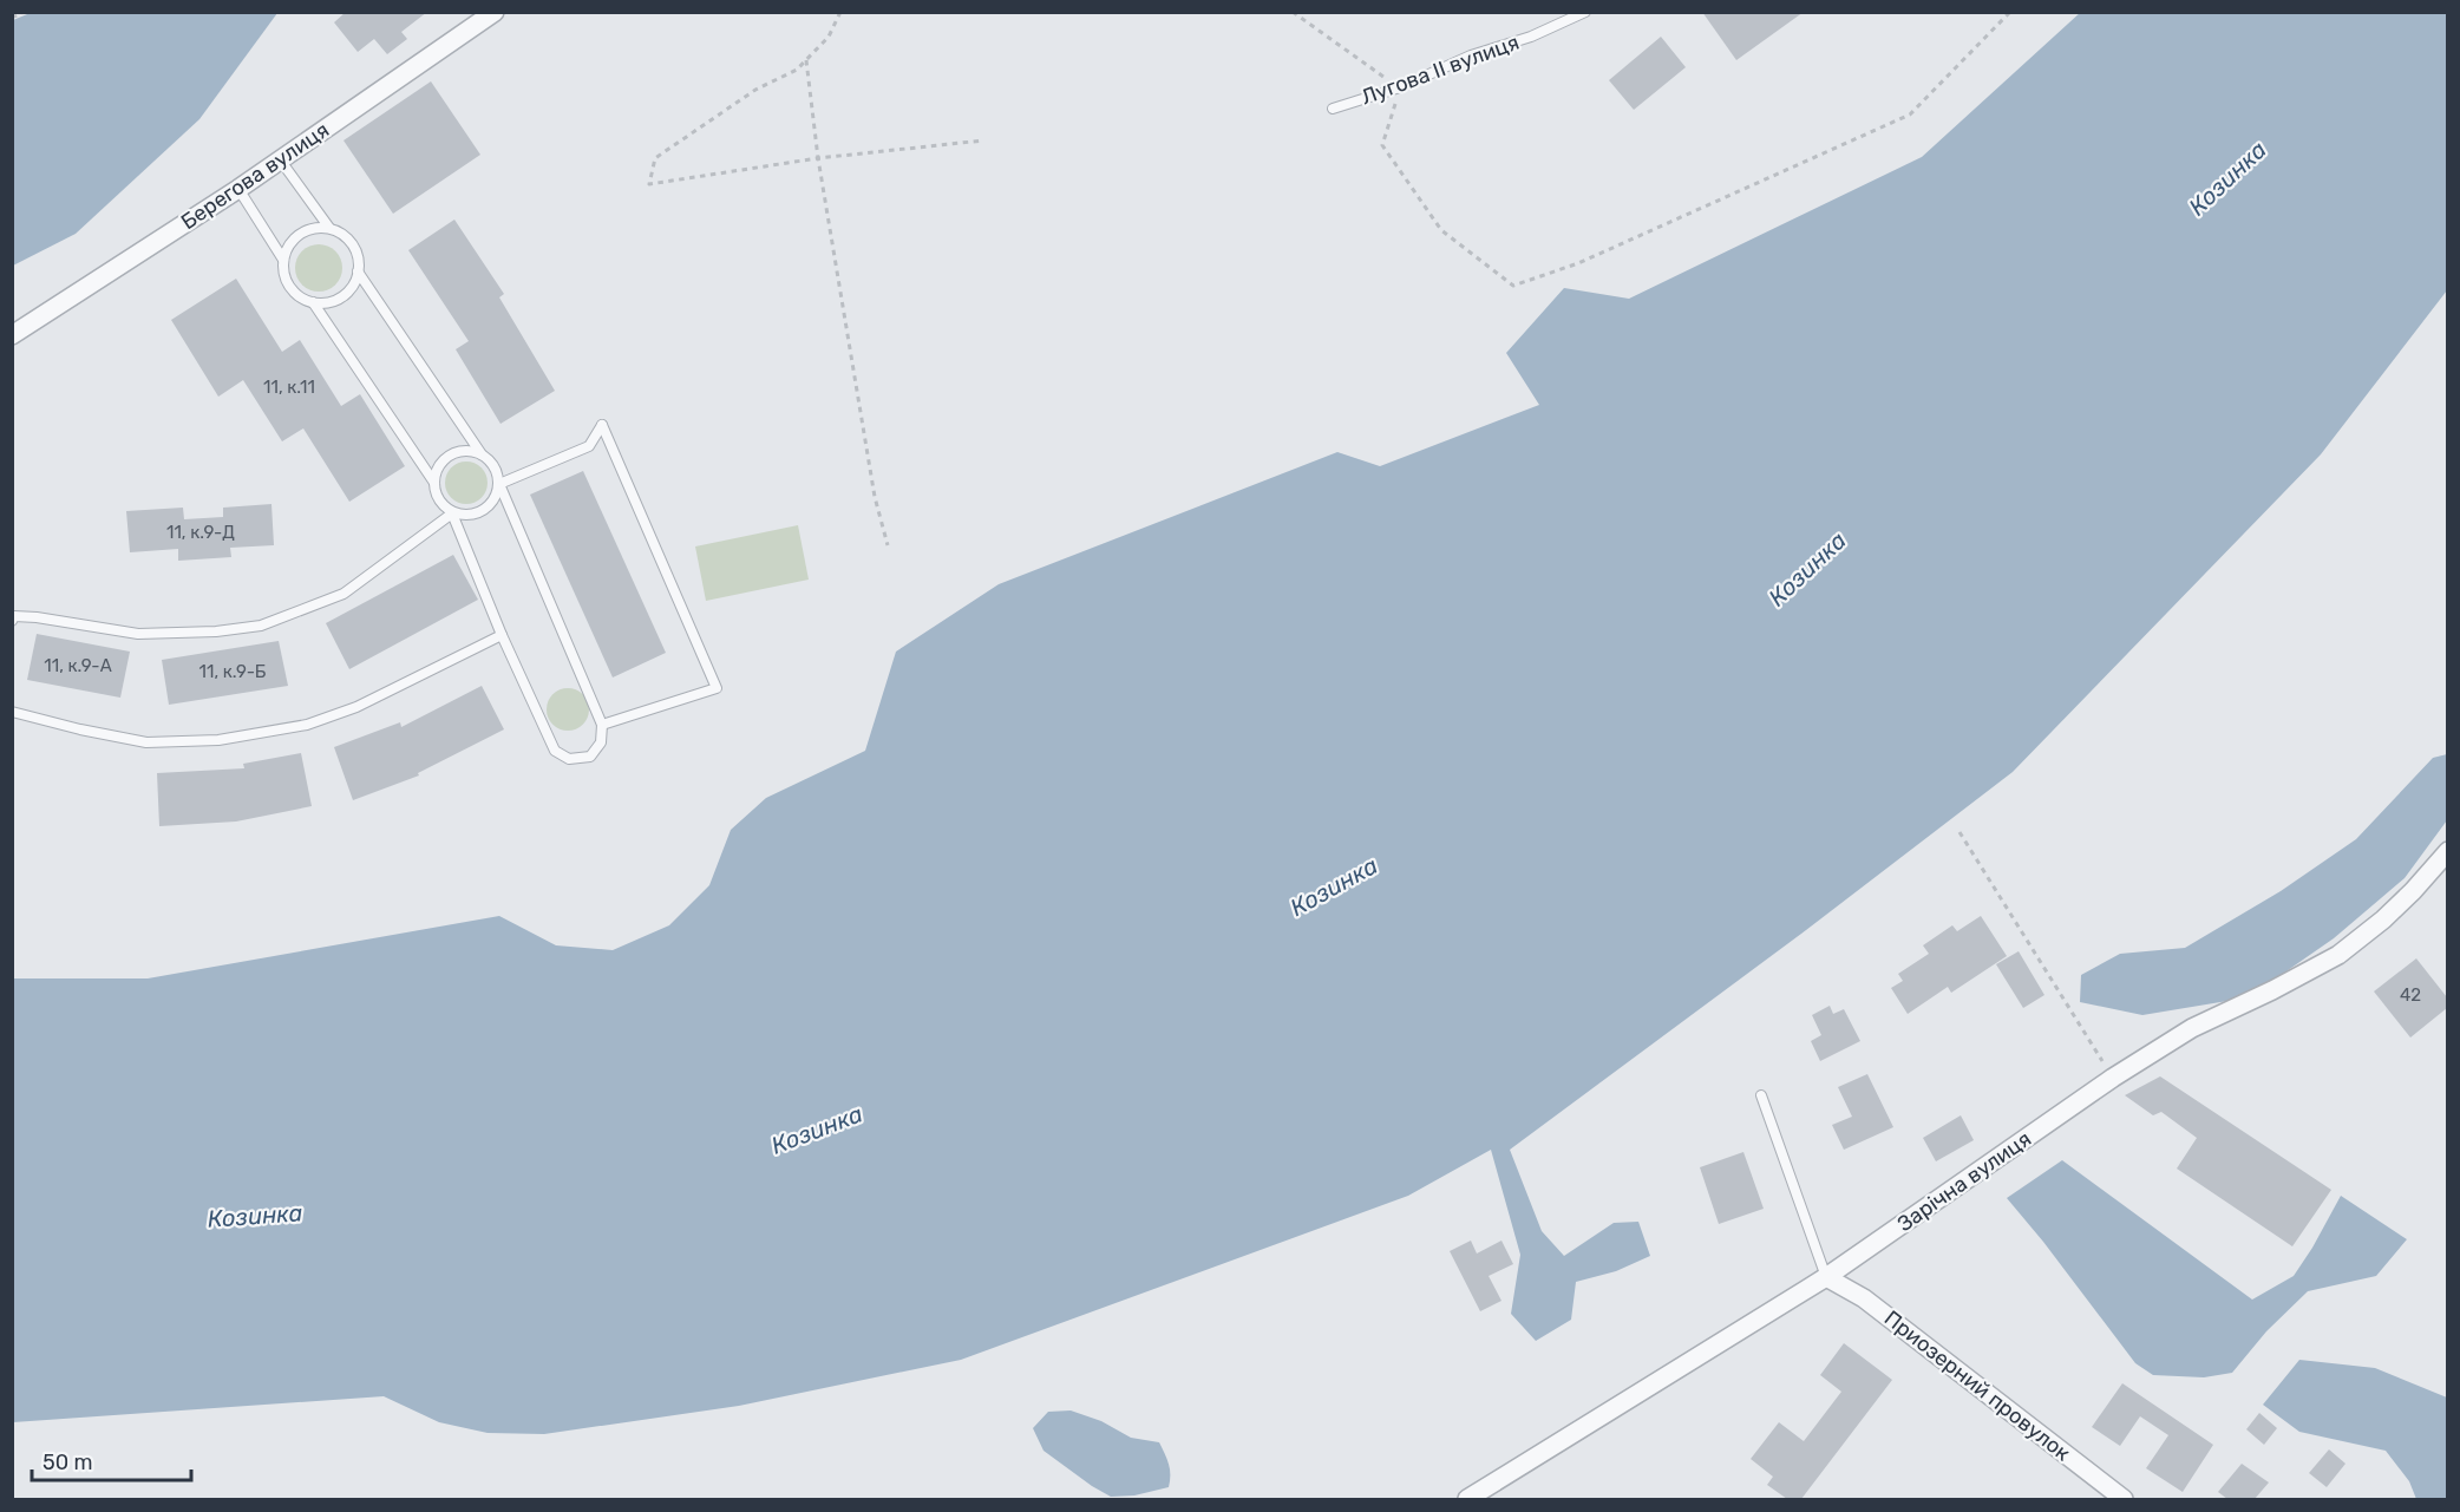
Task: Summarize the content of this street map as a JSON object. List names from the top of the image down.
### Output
{
  "streets": {
    "street": ["Берегова вулиця", "Зарічна вулиця", "Приозерний провулок"],
    "lane": ["Лугова II вулиця"]
  },
  "crossings": [
    ["Зарічна вулиця", "Приозерний провулок"]
  ],
  "water": ["Козинка"],
  "house_numbers": [
    "11, к.11",
    "11, к.9-Д",
    "11, к.9-А",
    "11, к.9-Б",
    "42"
  ],
  "scale_bar": "50 m"
}
